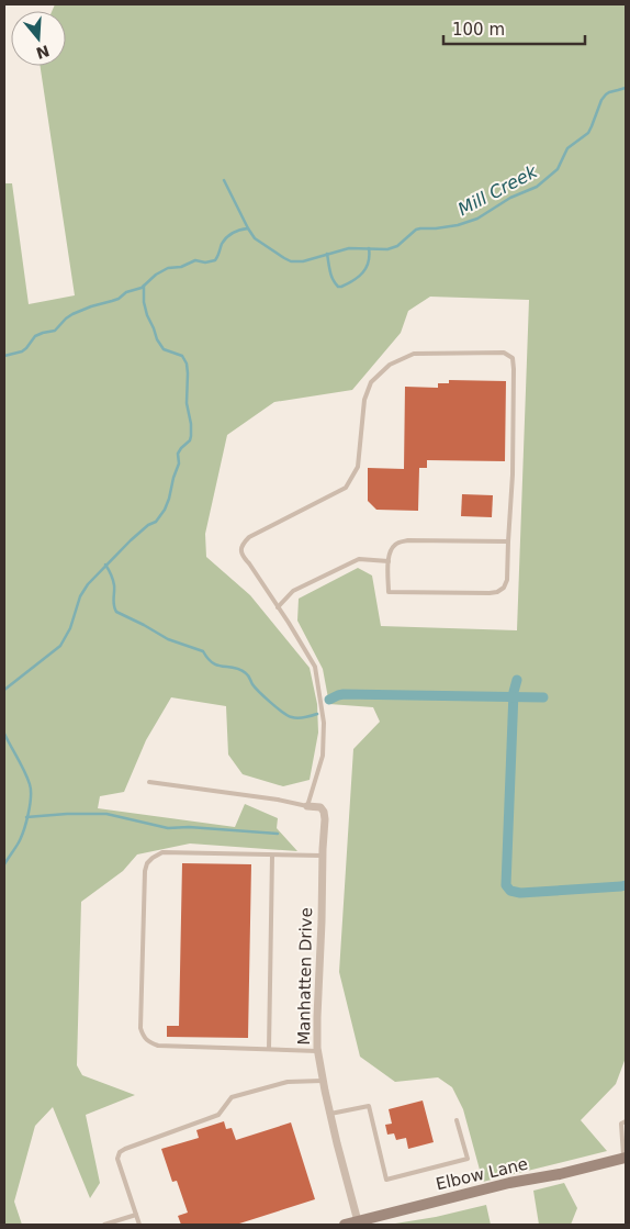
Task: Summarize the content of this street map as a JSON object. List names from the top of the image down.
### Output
{
  "streets": {
    "street": ["Manhatten Drive", "Elbow Lane"]
  },
  "crossings": [
    ["Manhatten Drive", "Elbow Lane"]
  ],
  "water": ["Mill Creek"],
  "scale_bar": "100 m",
  "north": "bottom"
}
